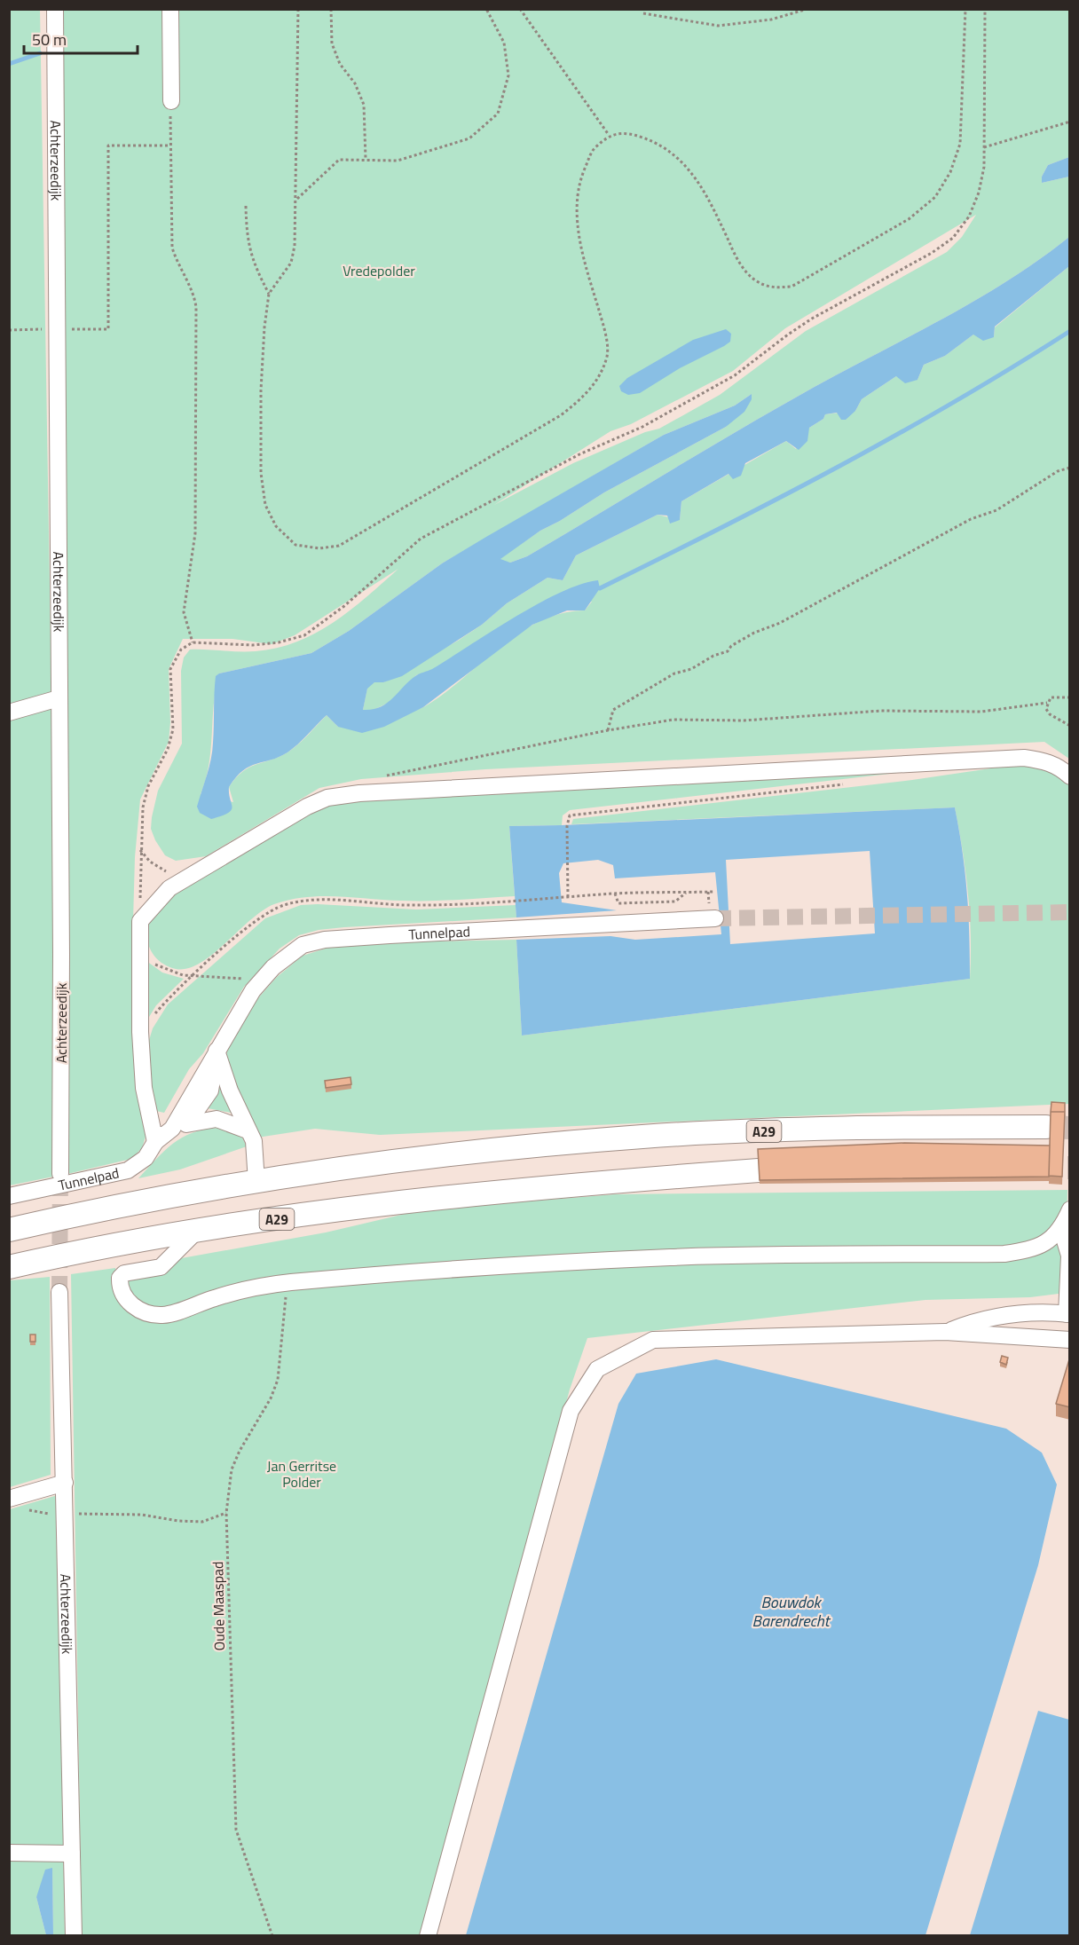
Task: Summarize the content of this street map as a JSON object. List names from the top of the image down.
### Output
{
  "streets": {
    "highway": ["A29"],
    "street": ["Achterzeedijk", "Tunnelpad"],
    "path": ["Oude Maaspad"]
  },
  "water": ["Bouwdok Barendrecht"],
  "parks": ["Vredepolder", "Jan Gerritse Polder"],
  "scale_bar": "50 m"
}
